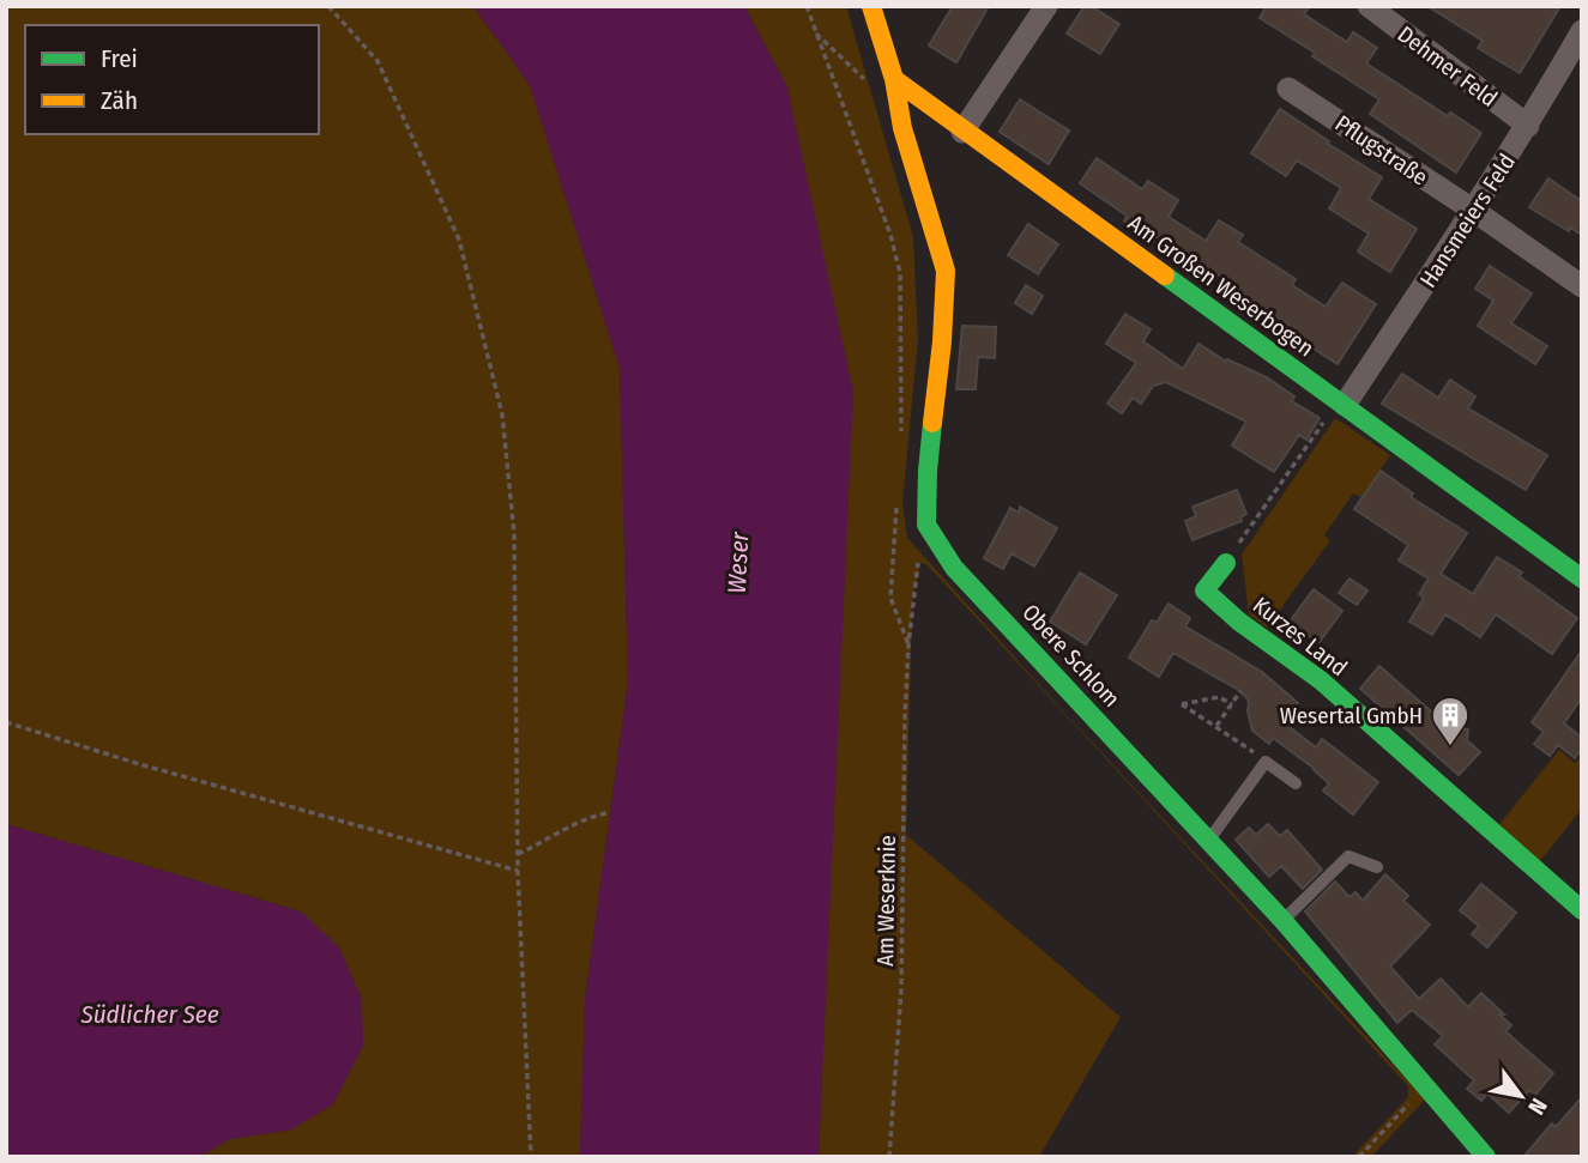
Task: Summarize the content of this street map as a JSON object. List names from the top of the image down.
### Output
{
  "streets": {
    "street": [
      "Dehmer Feld",
      "Pflugstraße",
      "Hansmeiers Feld",
      "Am Großen Weserbogen",
      "Kurzes Land",
      "Obere Schlom"
    ],
    "path": ["Am Weserknie"]
  },
  "crossings": [
    ["Dehmer Feld", "Hansmeiers Feld"],
    ["Pflugstraße", "Hansmeiers Feld"],
    ["Hansmeiers Feld", "Am Großen Weserbogen"],
    ["Am Großen Weserbogen", "Obere Schlom"]
  ],
  "water": ["Weser", "Südlicher See"],
  "places": {
    "building": ["Wesertal GmbH"]
  },
  "legend": ["Frei", "Zäh"],
  "north": "bottom right"
}
